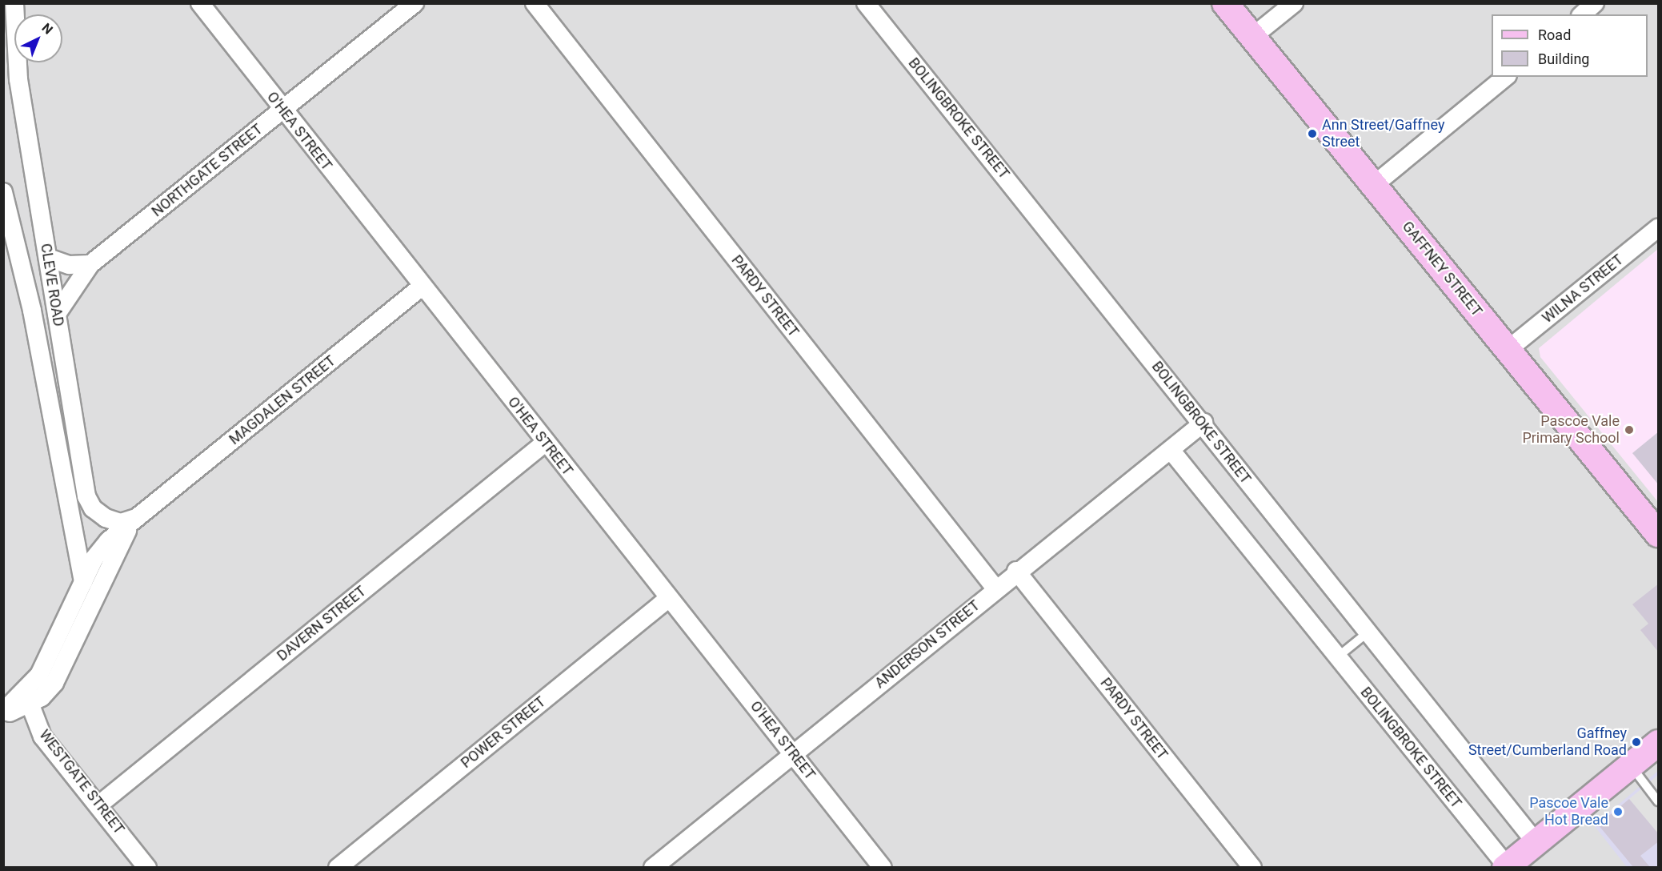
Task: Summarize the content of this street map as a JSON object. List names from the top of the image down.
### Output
{
  "streets": {
    "main road": ["GAFFNEY STREET"],
    "street": [
      "BOLINGBROKE STREET",
      "O'HEA STREET",
      "NORTHGATE STREET",
      "CLEVE ROAD",
      "WILNA STREET",
      "PARDY STREET",
      "MAGDALEN STREET",
      "DAVERN STREET",
      "ANDERSON STREET",
      "POWER STREET",
      "WESTGATE STREET"
    ]
  },
  "crossings": [
    ["BOLINGBROKE STREET", "ANDERSON STREET"],
    ["O'HEA STREET", "NORTHGATE STREET"],
    ["O'HEA STREET", "MAGDALEN STREET"],
    ["O'HEA STREET", "DAVERN STREET"],
    ["O'HEA STREET", "ANDERSON STREET"],
    ["O'HEA STREET", "POWER STREET"],
    ["NORTHGATE STREET", "CLEVE ROAD"],
    ["GAFFNEY STREET", "WILNA STREET"],
    ["CLEVE ROAD", "MAGDALEN STREET"],
    ["PARDY STREET", "ANDERSON STREET"],
    ["MAGDALEN STREET", "WESTGATE STREET"],
    ["DAVERN STREET", "WESTGATE STREET"]
  ],
  "places": [
    "Ann Street/Gaffney Street",
    "Pascoe Vale Primary School",
    "Gaffney Street/Cumberland Road",
    "Pascoe Vale Hot Bread"
  ],
  "legend": ["Road", "Building"],
  "north": "top right"
}
